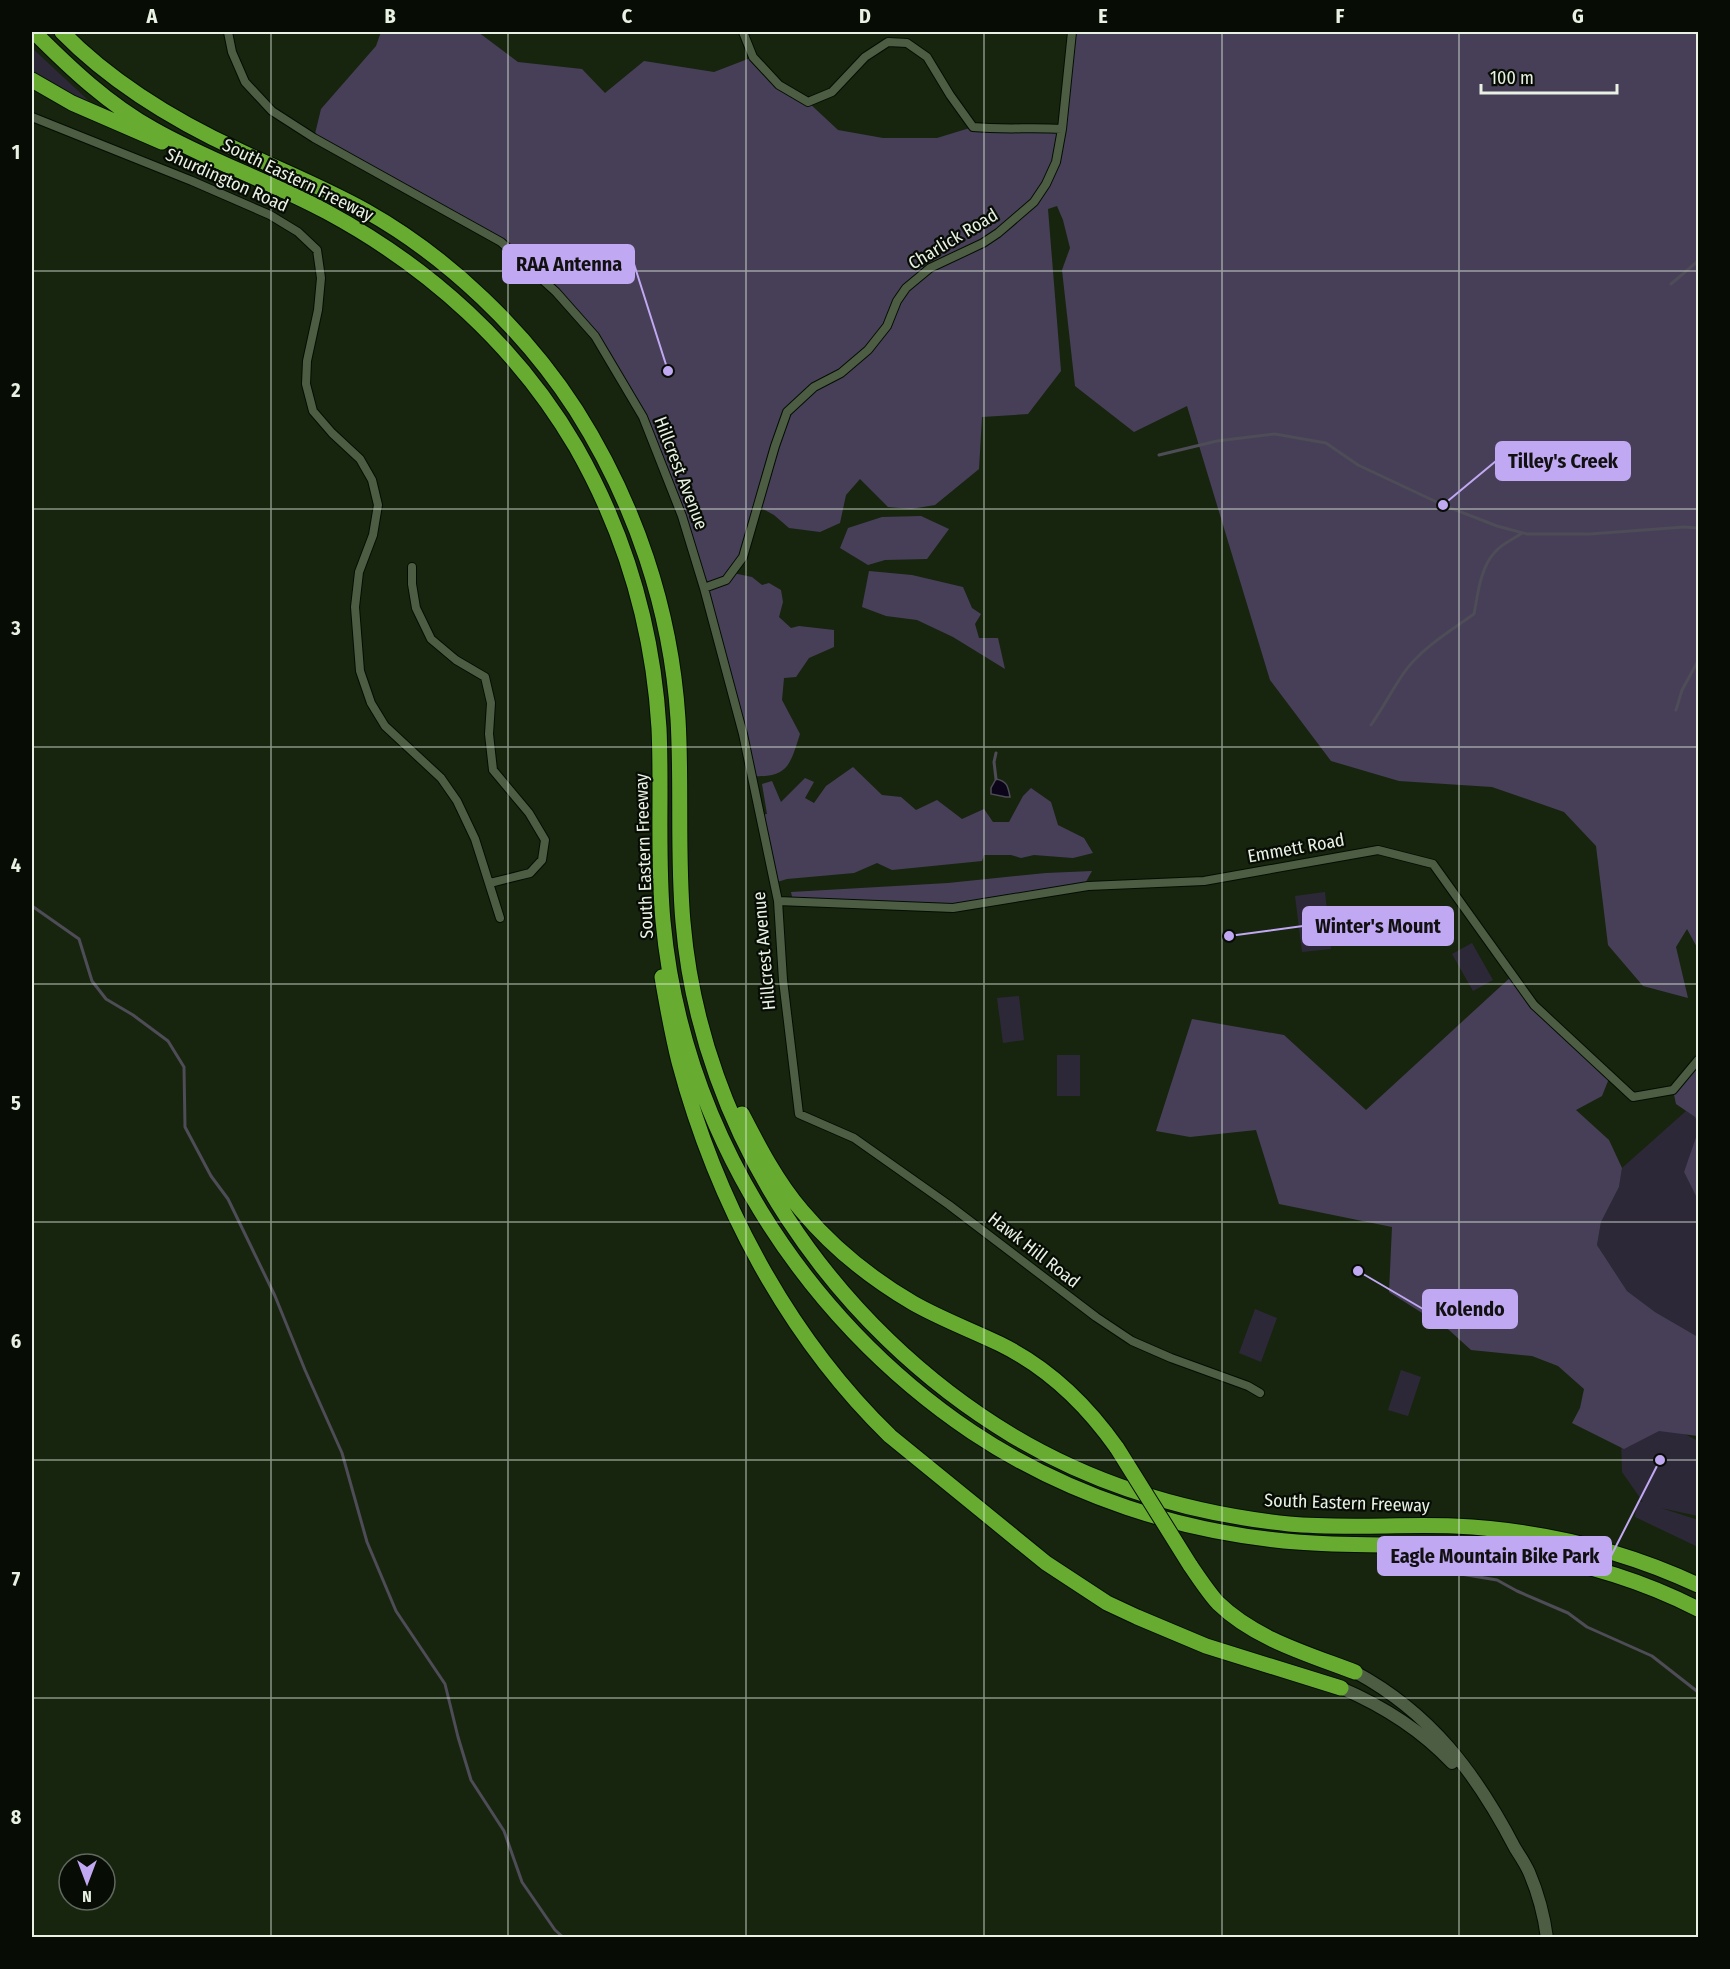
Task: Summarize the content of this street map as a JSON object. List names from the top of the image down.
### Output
{
  "streets": {
    "highway": ["South Eastern Freeway"],
    "street": [
      "Shurdington Road",
      "Charlick Road",
      "Hillcrest Avenue",
      "Emmett Road",
      "Hawk Hill Road"
    ]
  },
  "crossings": [
    ["Charlick Road", "Hillcrest Avenue"],
    ["Hillcrest Avenue", "Emmett Road"],
    ["Hillcrest Avenue", "Hawk Hill Road"]
  ],
  "places": [
    "RAA Antenna",
    "Tilley's Creek",
    "Winter's Mount",
    "Kolendo",
    "Eagle Mountain Bike Park"
  ],
  "scale_bar": "100 m",
  "north": "bottom",
  "grid": {
    "columns": [
      "A",
      "B",
      "C",
      "D",
      "E",
      "F",
      "G"
    ],
    "rows": [
      "1",
      "2",
      "3",
      "4",
      "5",
      "6",
      "7",
      "8"
    ]
  }
}
